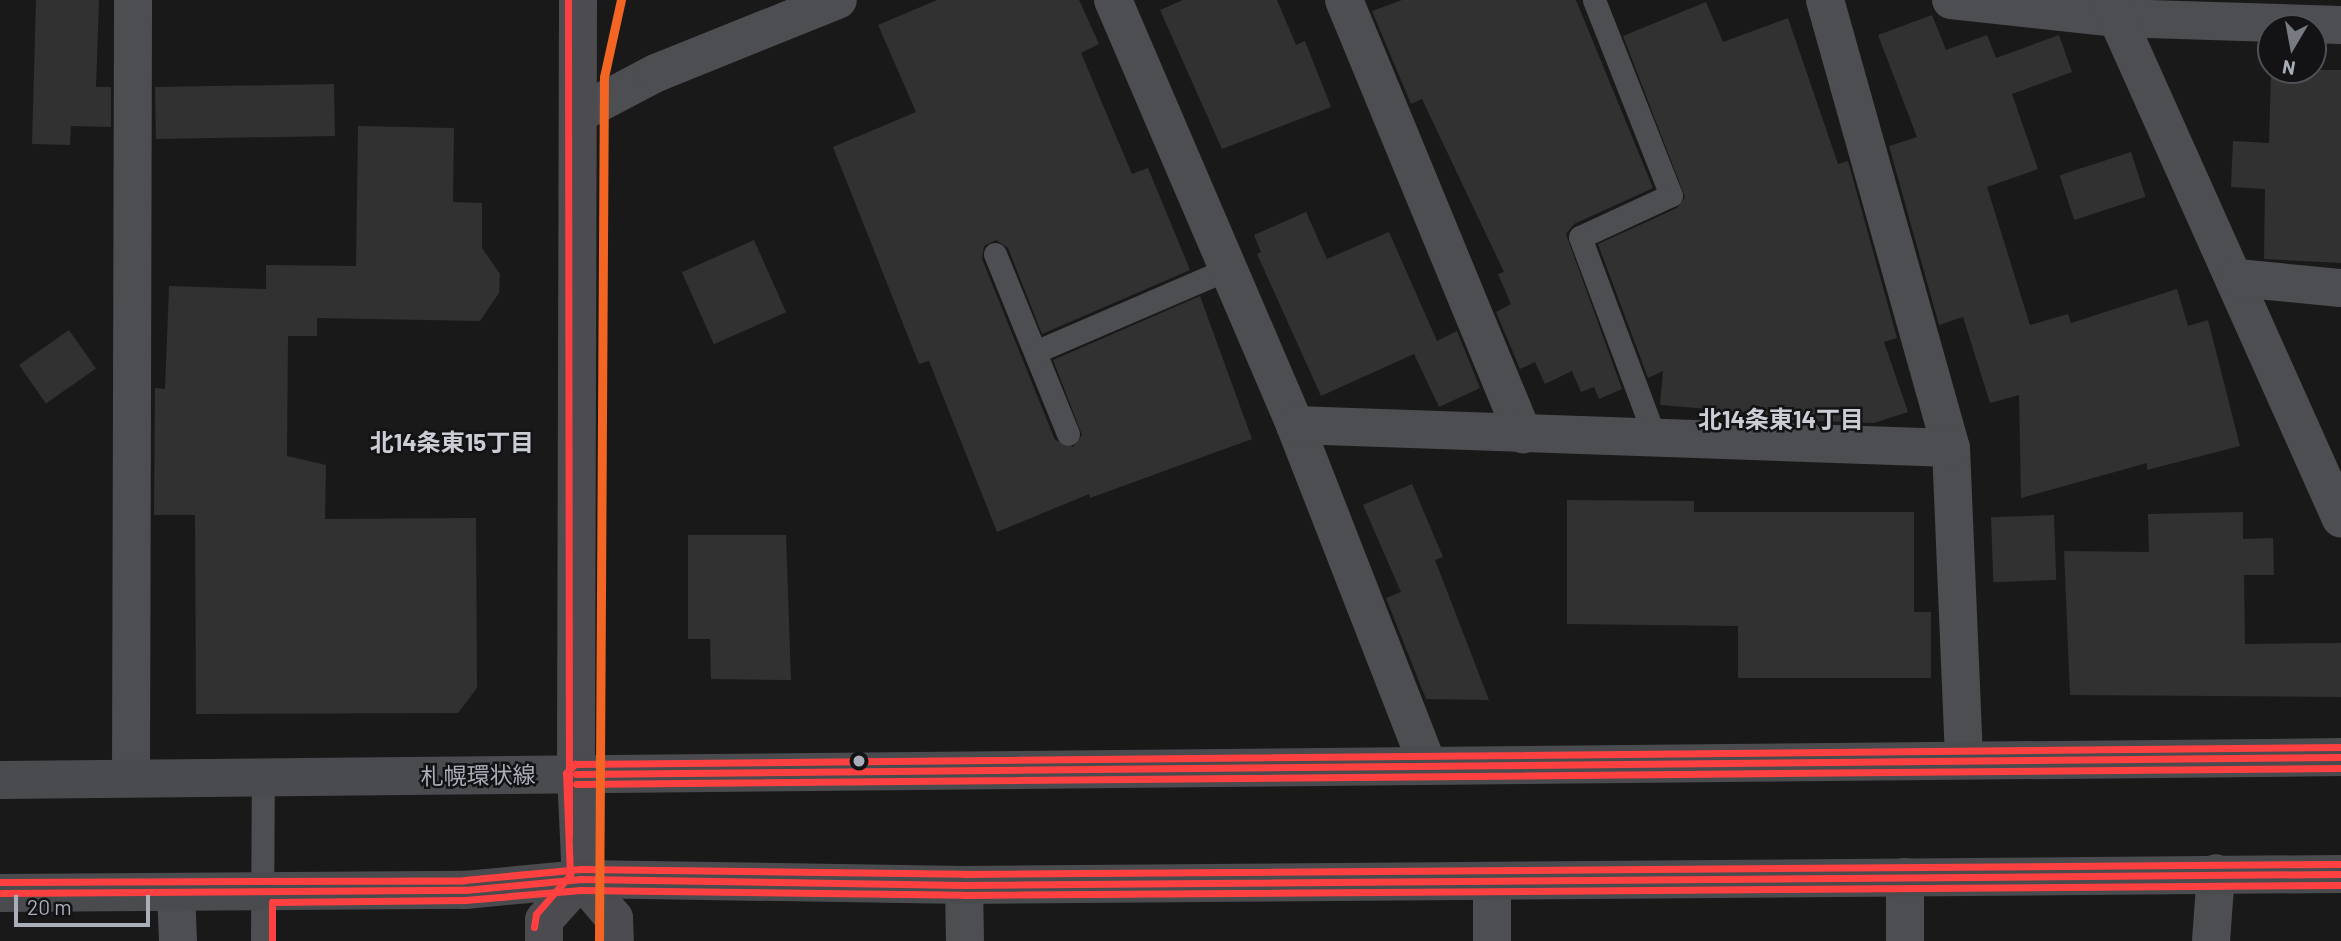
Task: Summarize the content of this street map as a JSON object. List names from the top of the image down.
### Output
{
  "streets": {
    "main road": ["札幌環状線"]
  },
  "districts": ["北14条東14丁目", "北14条東15丁目"],
  "scale_bar": "20 m",
  "north": "bottom"
}
